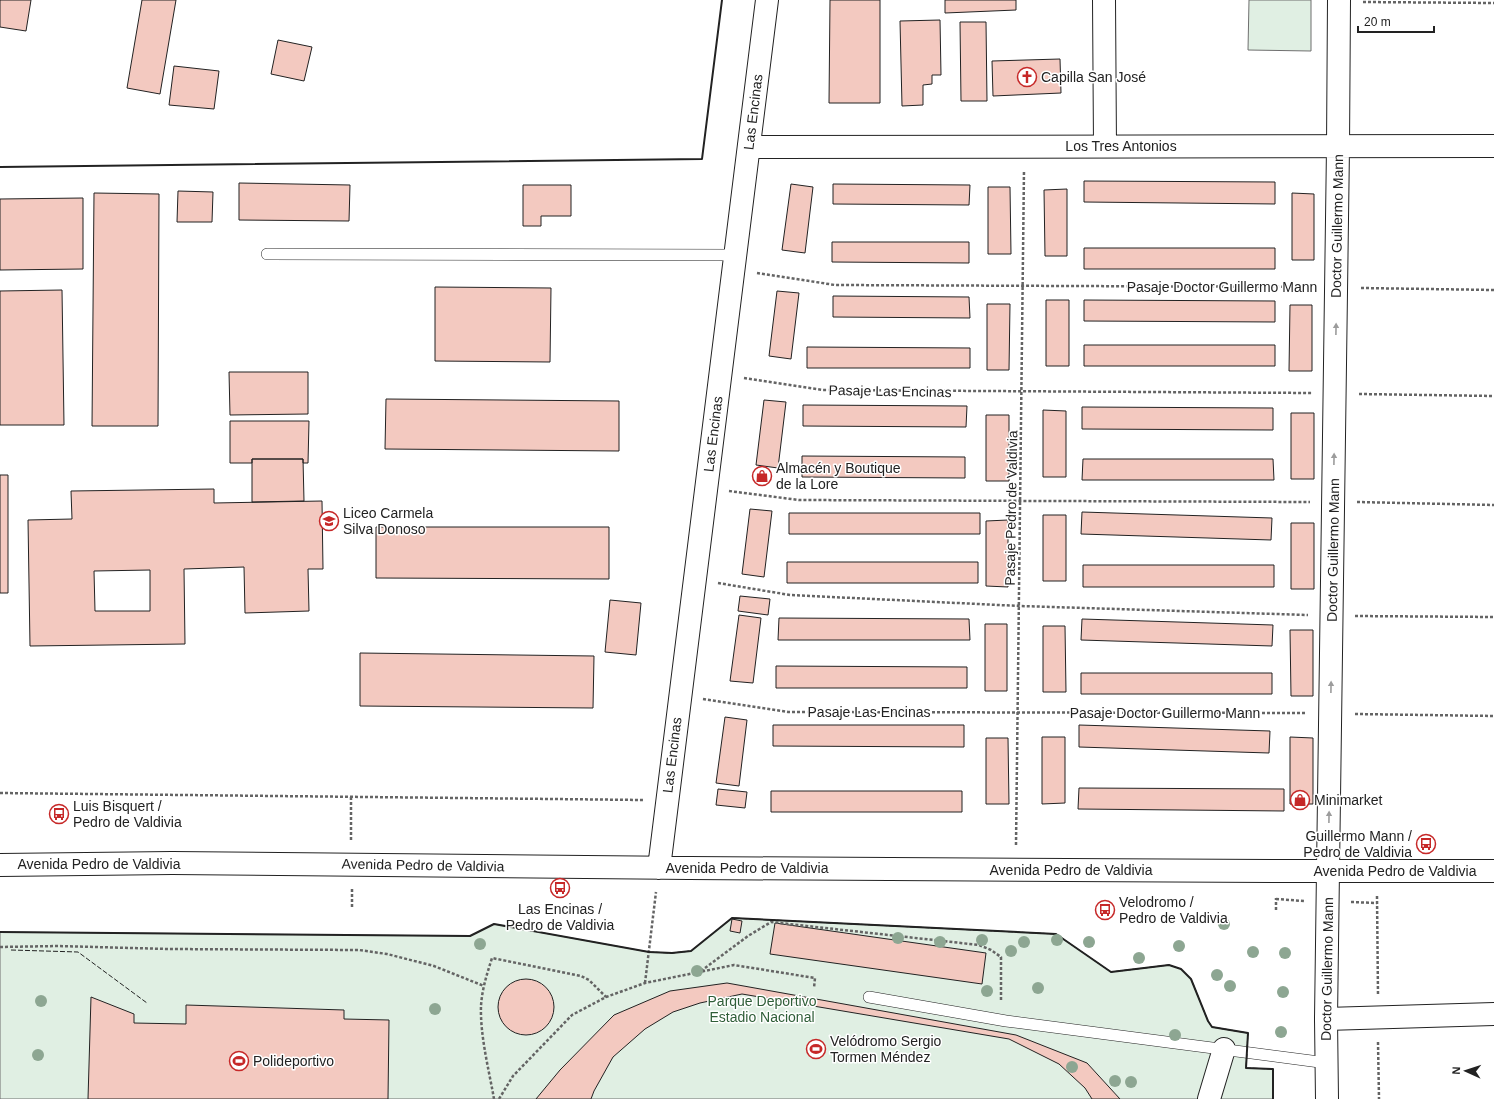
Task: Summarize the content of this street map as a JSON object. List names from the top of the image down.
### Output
{
  "streets": {
    "street": [
      "Las Encinas",
      "Los Tres Antonios",
      "Doctor Guillermo Mann",
      "Avenida Pedro de Valdivia"
    ],
    "path": ["Pasaje Doctor Guillermo Mann", "Pasaje Las Encinas", "Pasaje Pedro de Valdivia"]
  },
  "crossings": [
    ["Las Encinas", "Los Tres Antonios"],
    ["Las Encinas", "Avenida Pedro de Valdivia"],
    ["Los Tres Antonios", "Doctor Guillermo Mann"],
    ["Los Tres Antonios", "Pasaje Pedro de Valdivia"],
    ["Doctor Guillermo Mann", "Pasaje Doctor Guillermo Mann"],
    ["Doctor Guillermo Mann", "Avenida Pedro de Valdivia"],
    ["Pasaje Doctor Guillermo Mann", "Pasaje Las Encinas"],
    ["Pasaje Doctor Guillermo Mann", "Pasaje Pedro de Valdivia"],
    ["Pasaje Las Encinas", "Pasaje Pedro de Valdivia"],
    ["Pasaje Pedro de Valdivia", "Avenida Pedro de Valdivia"]
  ],
  "one_way": ["Doctor Guillermo Mann"],
  "parks": ["Parque Deportivo Estadio Nacional"],
  "places": {
    "church": ["Capilla San José"],
    "shop": ["Almacén y Boutique de la Lore", "Minimarket"],
    "school or university": ["Liceo Carmela Silva Donoso"],
    "bus stop": [
      "Luis Bisquert / Pedro de Valdivia",
      "Guillermo Mann / Pedro de Valdivia",
      "Las Encinas / Pedro de Valdivia",
      "Velodromo / Pedro de Valdivia"
    ],
    "sports": ["Velódromo Sergio Tormen Méndez", "Polideportivo"]
  },
  "scale_bar": "20 m",
  "north": "left"
}
